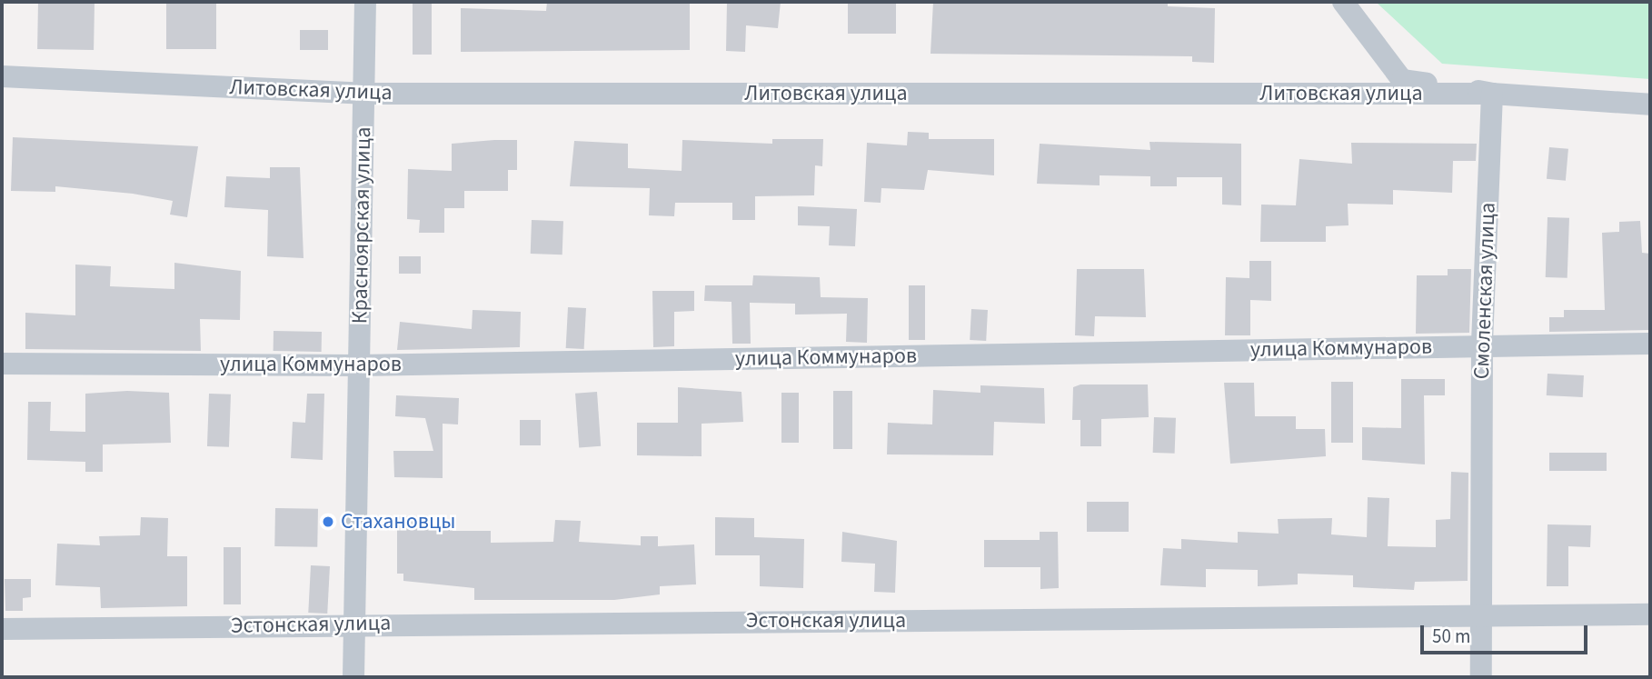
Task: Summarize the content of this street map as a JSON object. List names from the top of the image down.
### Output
{
  "streets": {
    "street": [
      "Литовская улица",
      "Красноярская улица",
      "Смоленская улица",
      "улица Коммунаров",
      "Эстонская улица"
    ]
  },
  "crossings": [
    ["Литовская улица", "Красноярская улица"],
    ["Литовская улица", "Смоленская улица"],
    ["Красноярская улица", "улица Коммунаров"],
    ["Красноярская улица", "Эстонская улица"],
    ["Смоленская улица", "улица Коммунаров"],
    ["Смоленская улица", "Эстонская улица"]
  ],
  "places": ["Стахановцы"],
  "scale_bar": "50 m"
}
